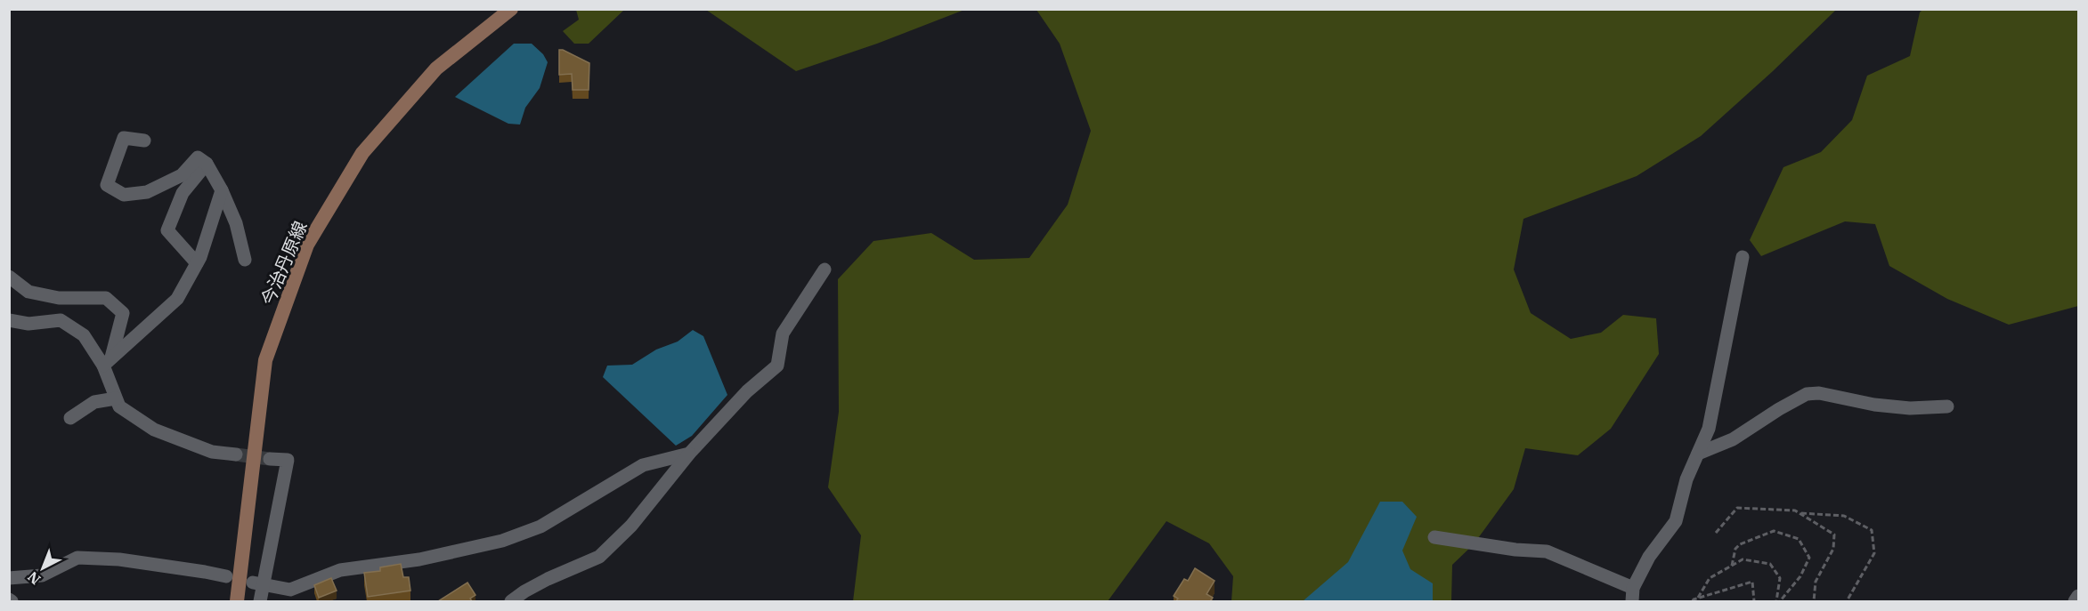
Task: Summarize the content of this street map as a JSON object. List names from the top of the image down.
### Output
{
  "streets": {
    "main road": ["今治丹原線"]
  },
  "north": "bottom left"
}
